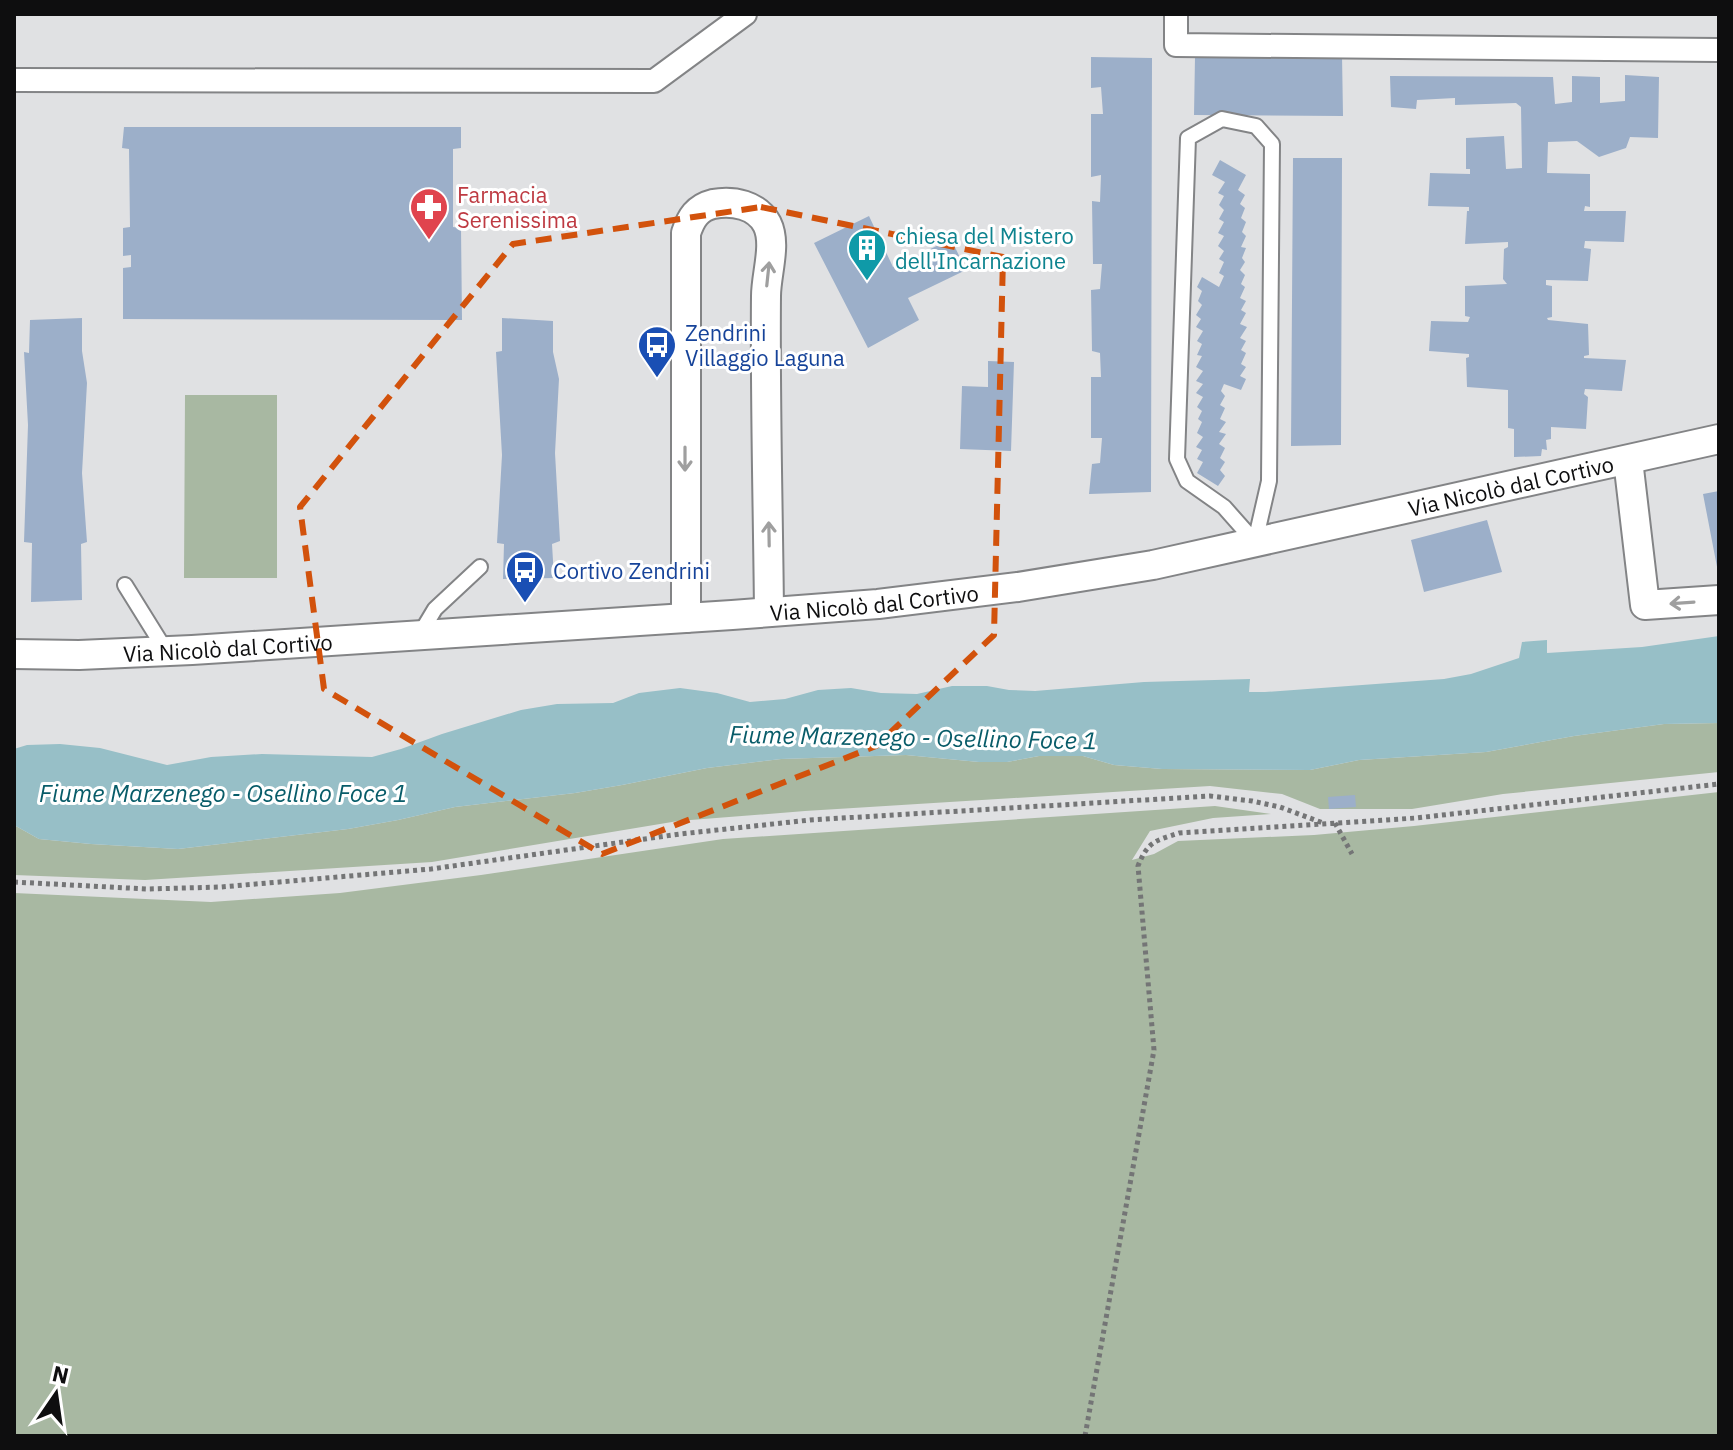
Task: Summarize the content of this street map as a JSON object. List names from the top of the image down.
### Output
{
  "streets": {
    "street": ["Via Nicolò dal Cortivo"]
  },
  "water": ["Fiume Marzenego - Osellino Foce 1"],
  "places": {
    "pharmacy": ["Farmacia Serenissima"],
    "building": ["chiesa del Mistero dell'Incarnazione"],
    "bus stop": ["Zendrini Villaggio Laguna", "Cortivo Zendrini"]
  },
  "north": "top"
}
